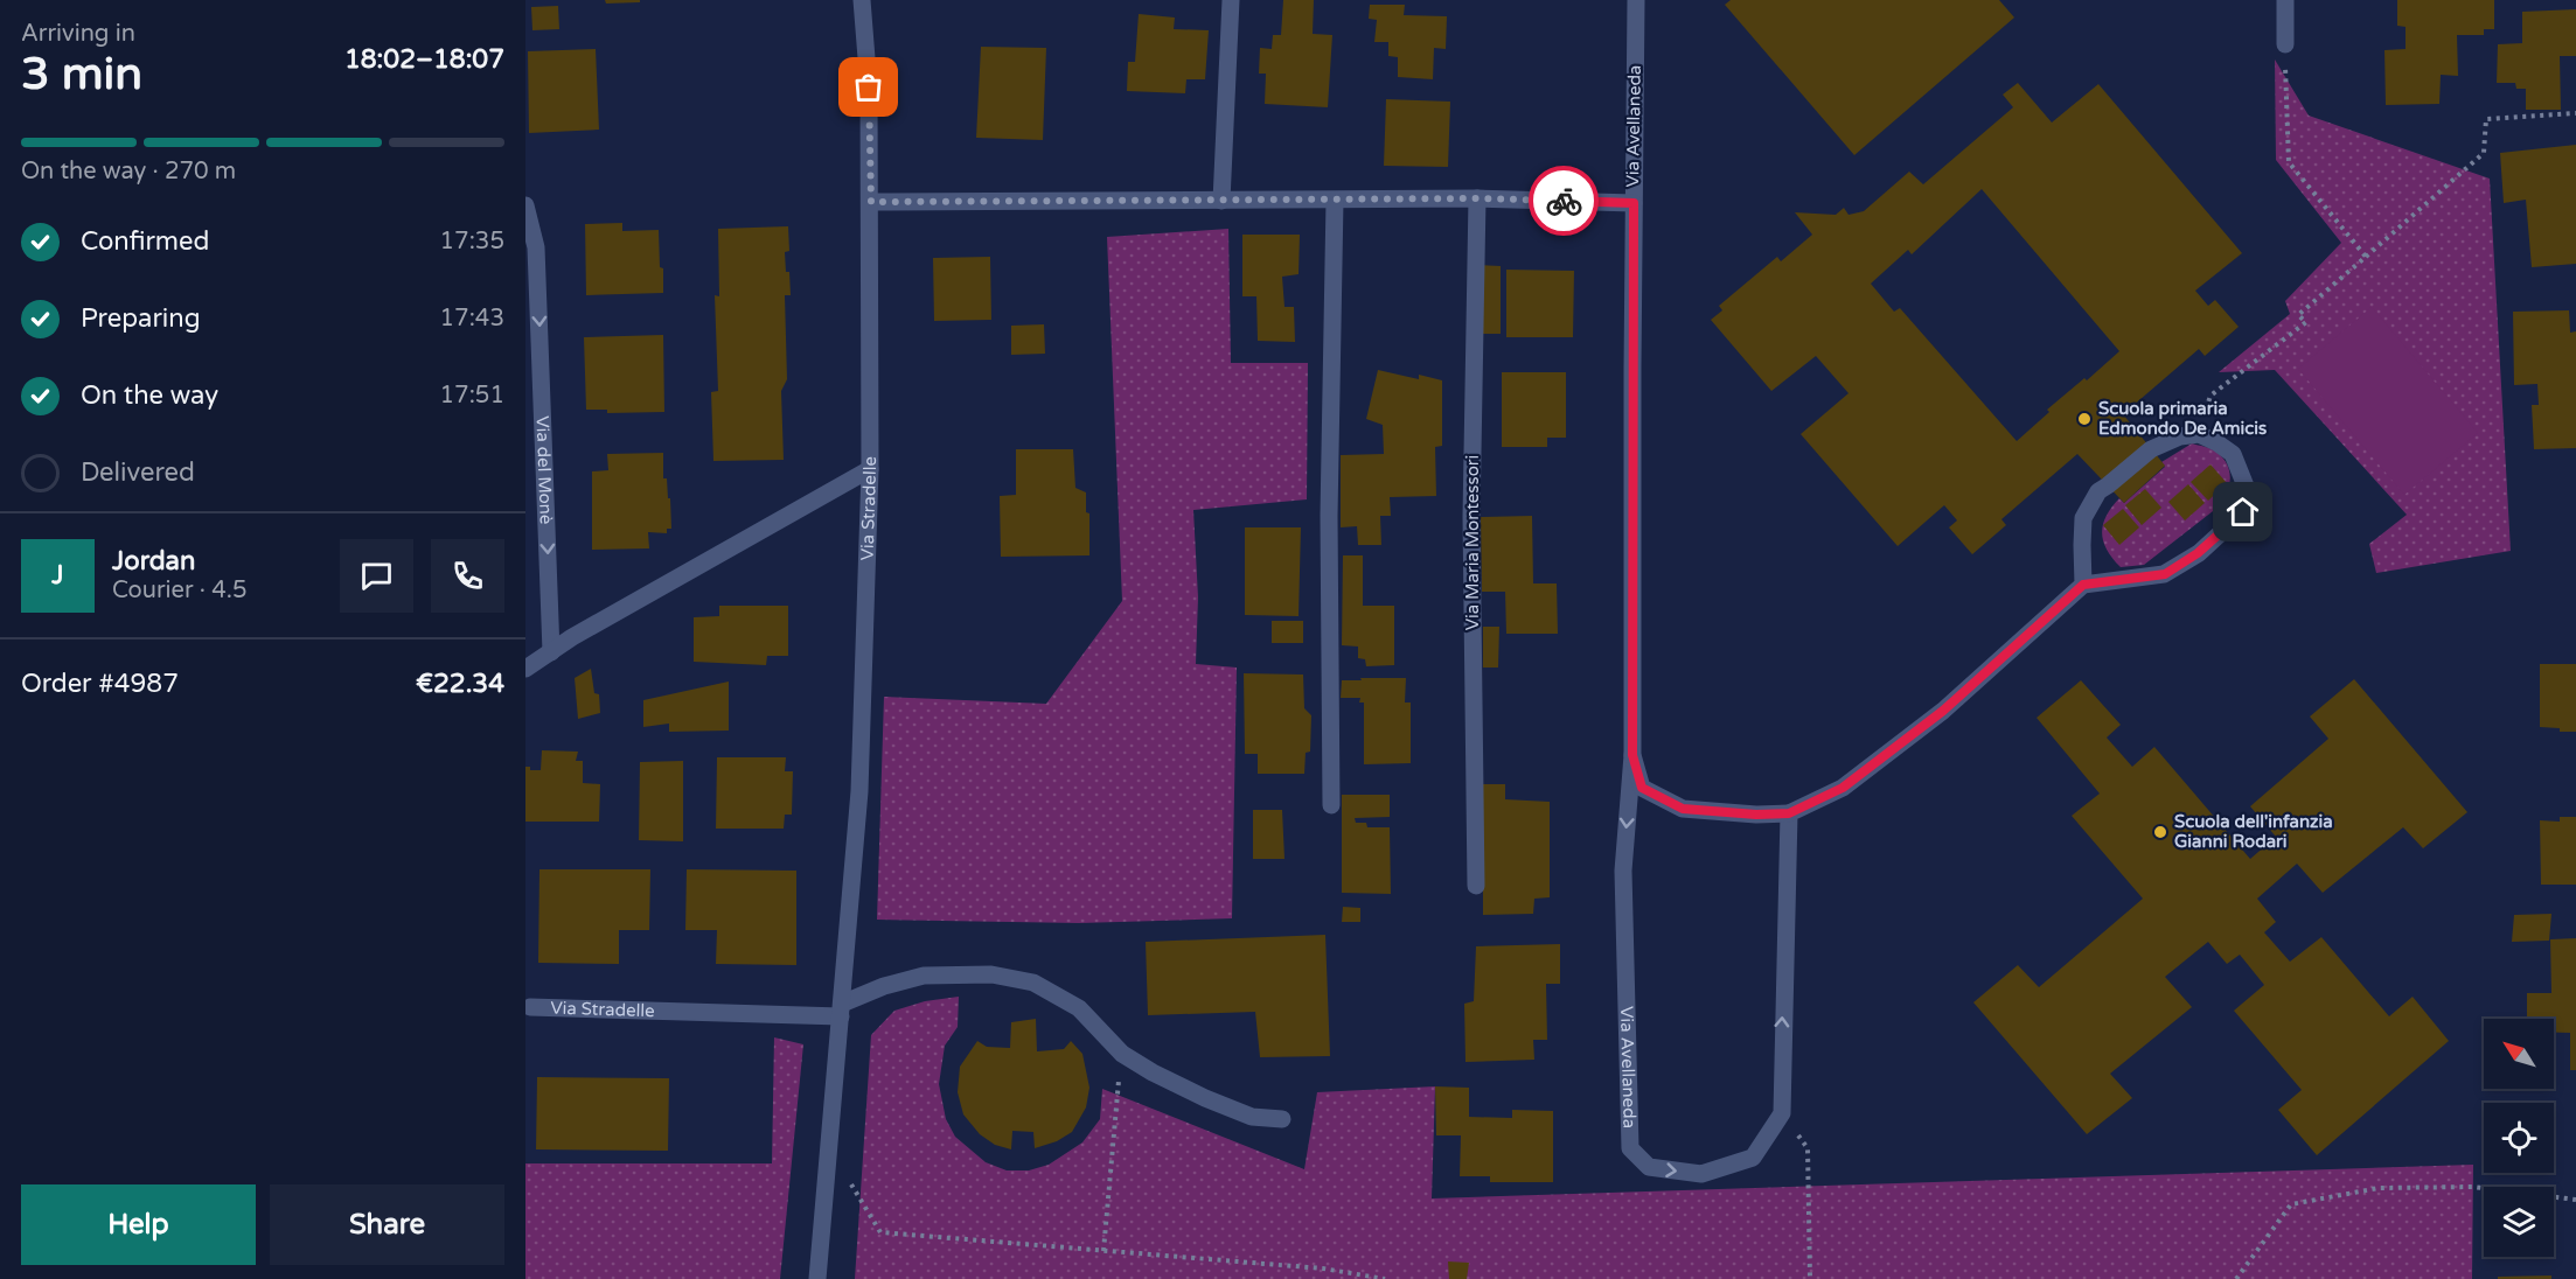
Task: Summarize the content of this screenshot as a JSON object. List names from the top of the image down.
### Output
{
  "streets": {
    "street": [
      "Via Avellaneda",
      "Via del Monè",
      "Via Stradelle",
      "Via Maria Montessori"
    ]
  },
  "one_way": ["Via del Monè"],
  "places": ["Scuola primaria Edmondo De Amicis", "Scuola dell'infanzia Gianni Rodari"],
  "north": "top left",
  "page": {
    "heading": ["3 min", "Arriving in", "18:02–18:07"],
    "panel": [
      "Jordan",
      "Courier · 4.5",
      "Order #4987",
      "€22.34"
    ],
    "bar": "On the way · 270 m",
    "list": [
      ["Confirmed", "17:35"],
      ["Preparing", "17:43"],
      ["On the way", "17:51"],
      "Delivered"
    ],
    "round": "J",
    "buttons": ["Help", "Share"]
  }
}
